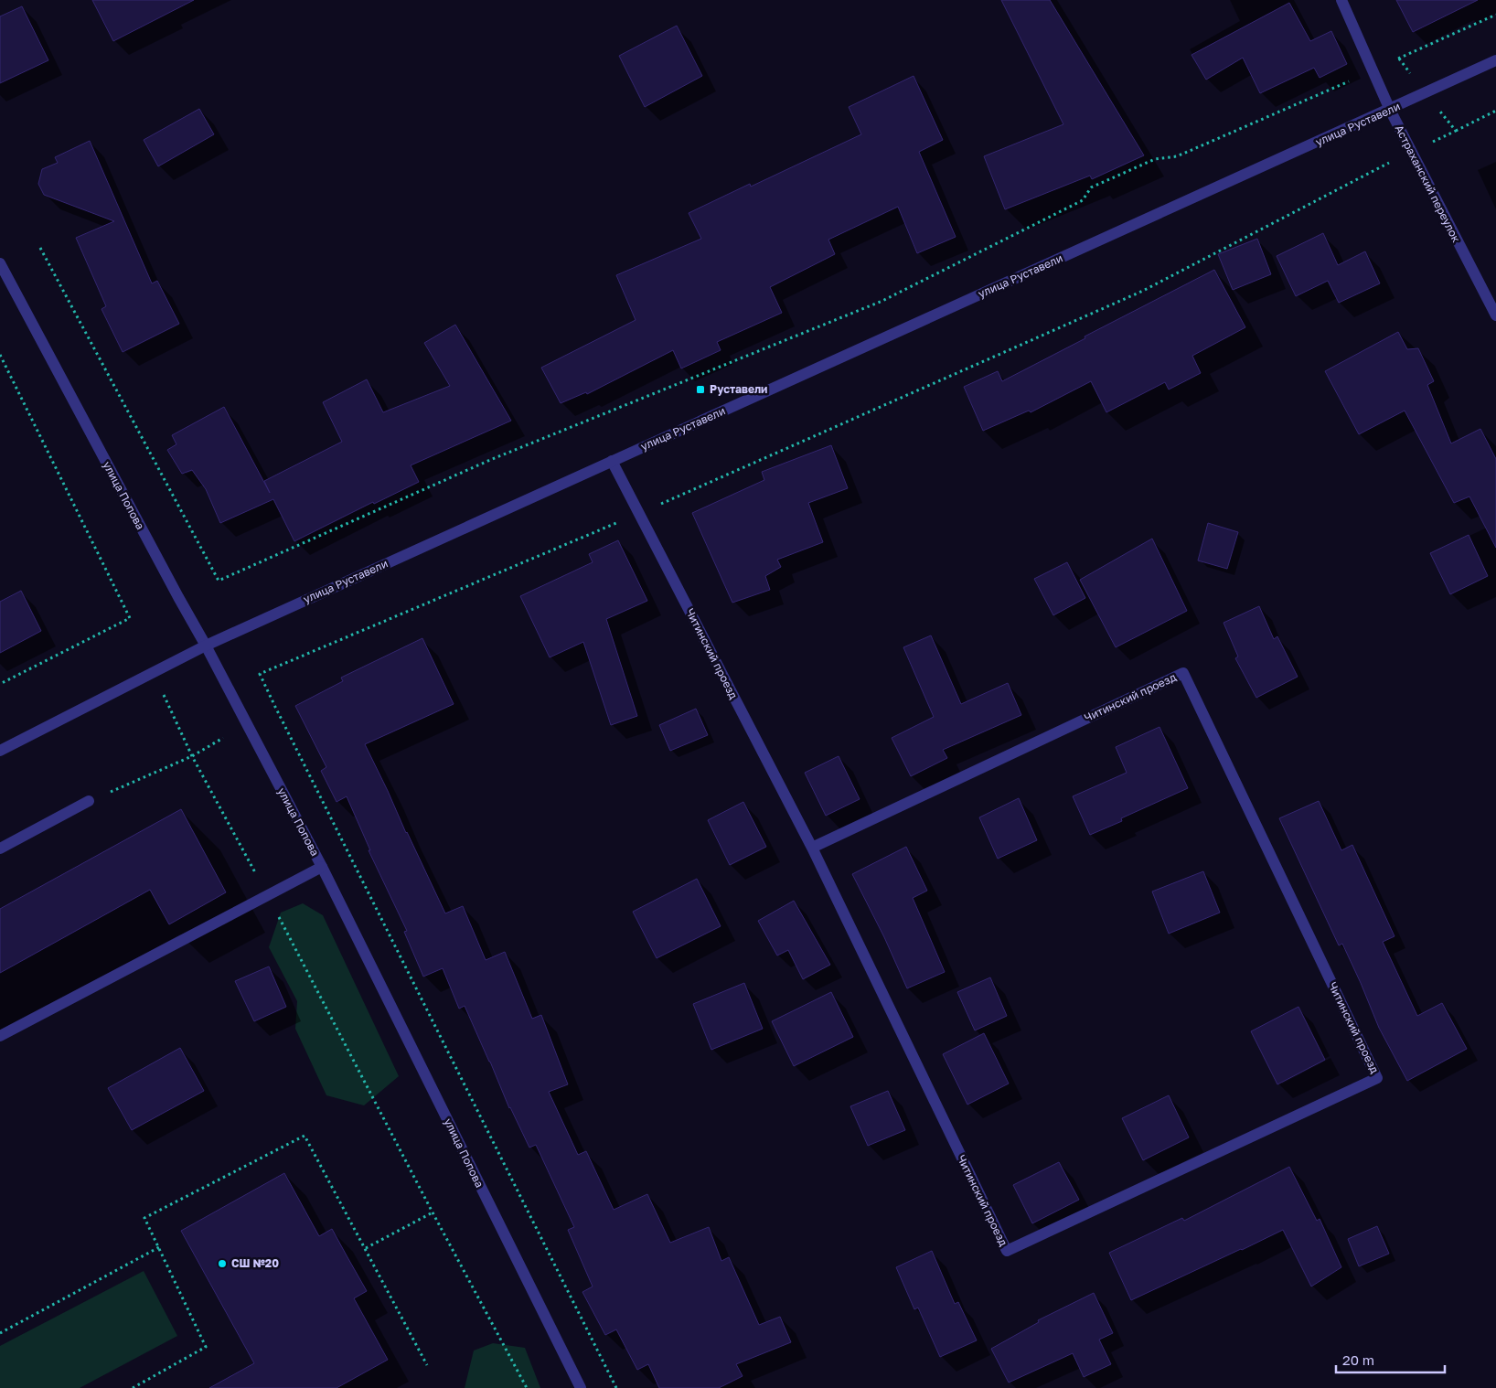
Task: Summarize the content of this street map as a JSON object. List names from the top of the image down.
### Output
{
  "streets": {
    "street": [
      "улица Руставели",
      "Астраханский переулок",
      "улица Попова",
      "Читинский проезд"
    ]
  },
  "crossings": [
    ["улица Руставели", "Астраханский переулок"],
    ["улица Руставели", "улица Попова"],
    ["улица Руставели", "Читинский проезд"]
  ],
  "places": {
    "transit": ["Руставели"],
    "other": ["СШ №20"]
  },
  "scale_bar": "20 m"
}
